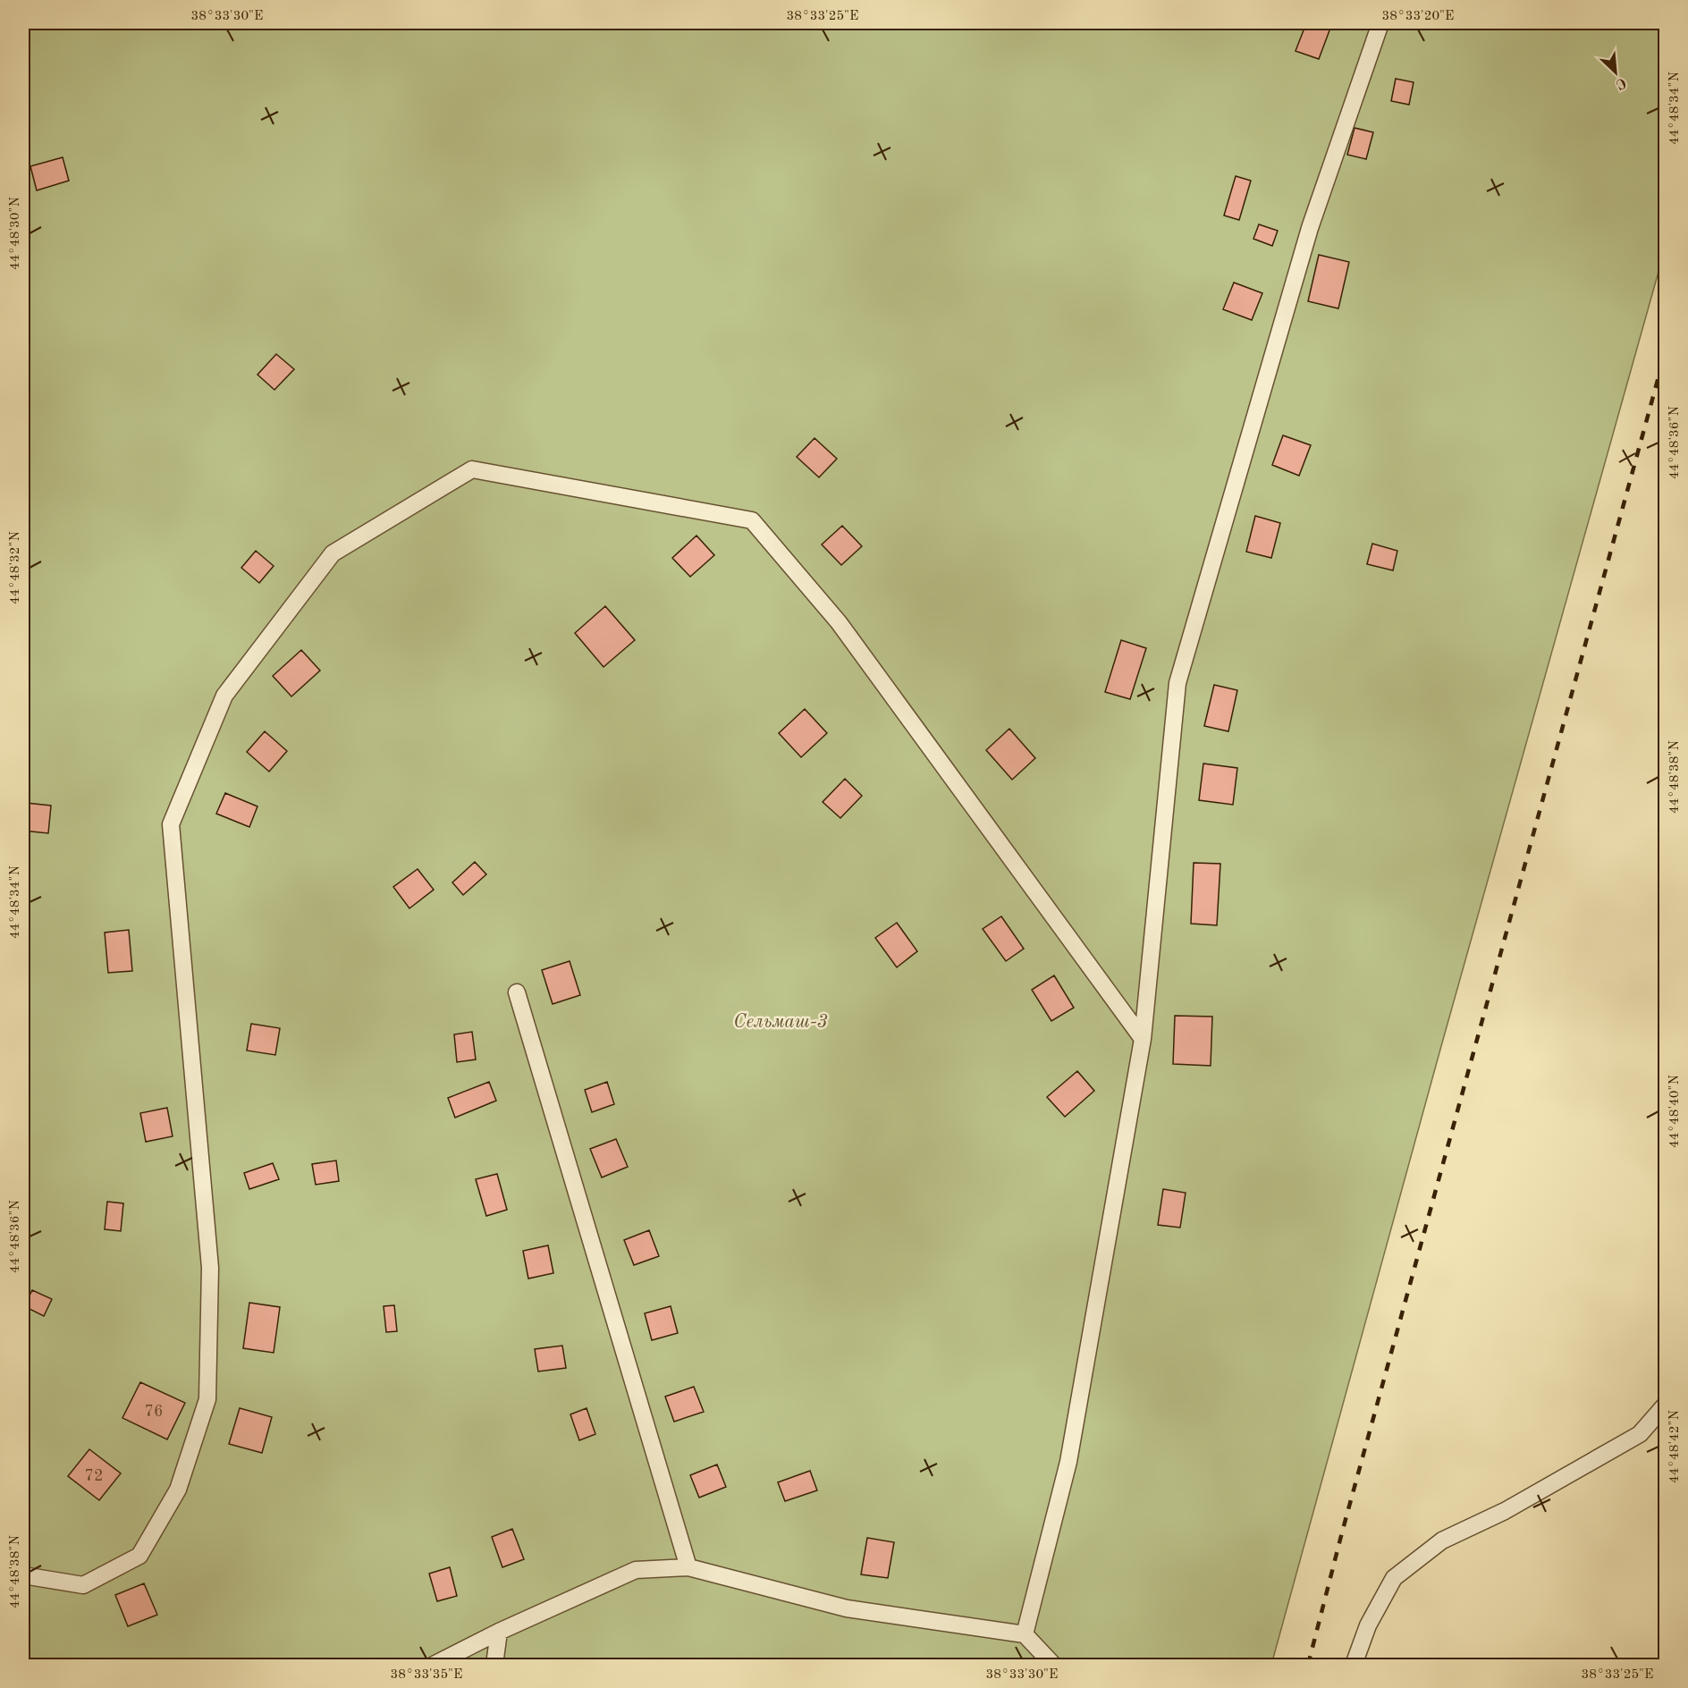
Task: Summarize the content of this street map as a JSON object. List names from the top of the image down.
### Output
{
  "parks": ["Сельмаш-3"],
  "house_numbers": ["76", "72"],
  "north": "bottom right",
  "coordinates": [
    "38°33'30\"E",
    "38°33'25\"E",
    "38°33'20\"E",
    "44°48'34\"N",
    "44°48'30\"N",
    "44°48'36\"N",
    "44°48'32\"N",
    "44°48'38\"N",
    "44°48'40\"N",
    "44°48'42\"N",
    "38°33'35\"E"
  ]
}
